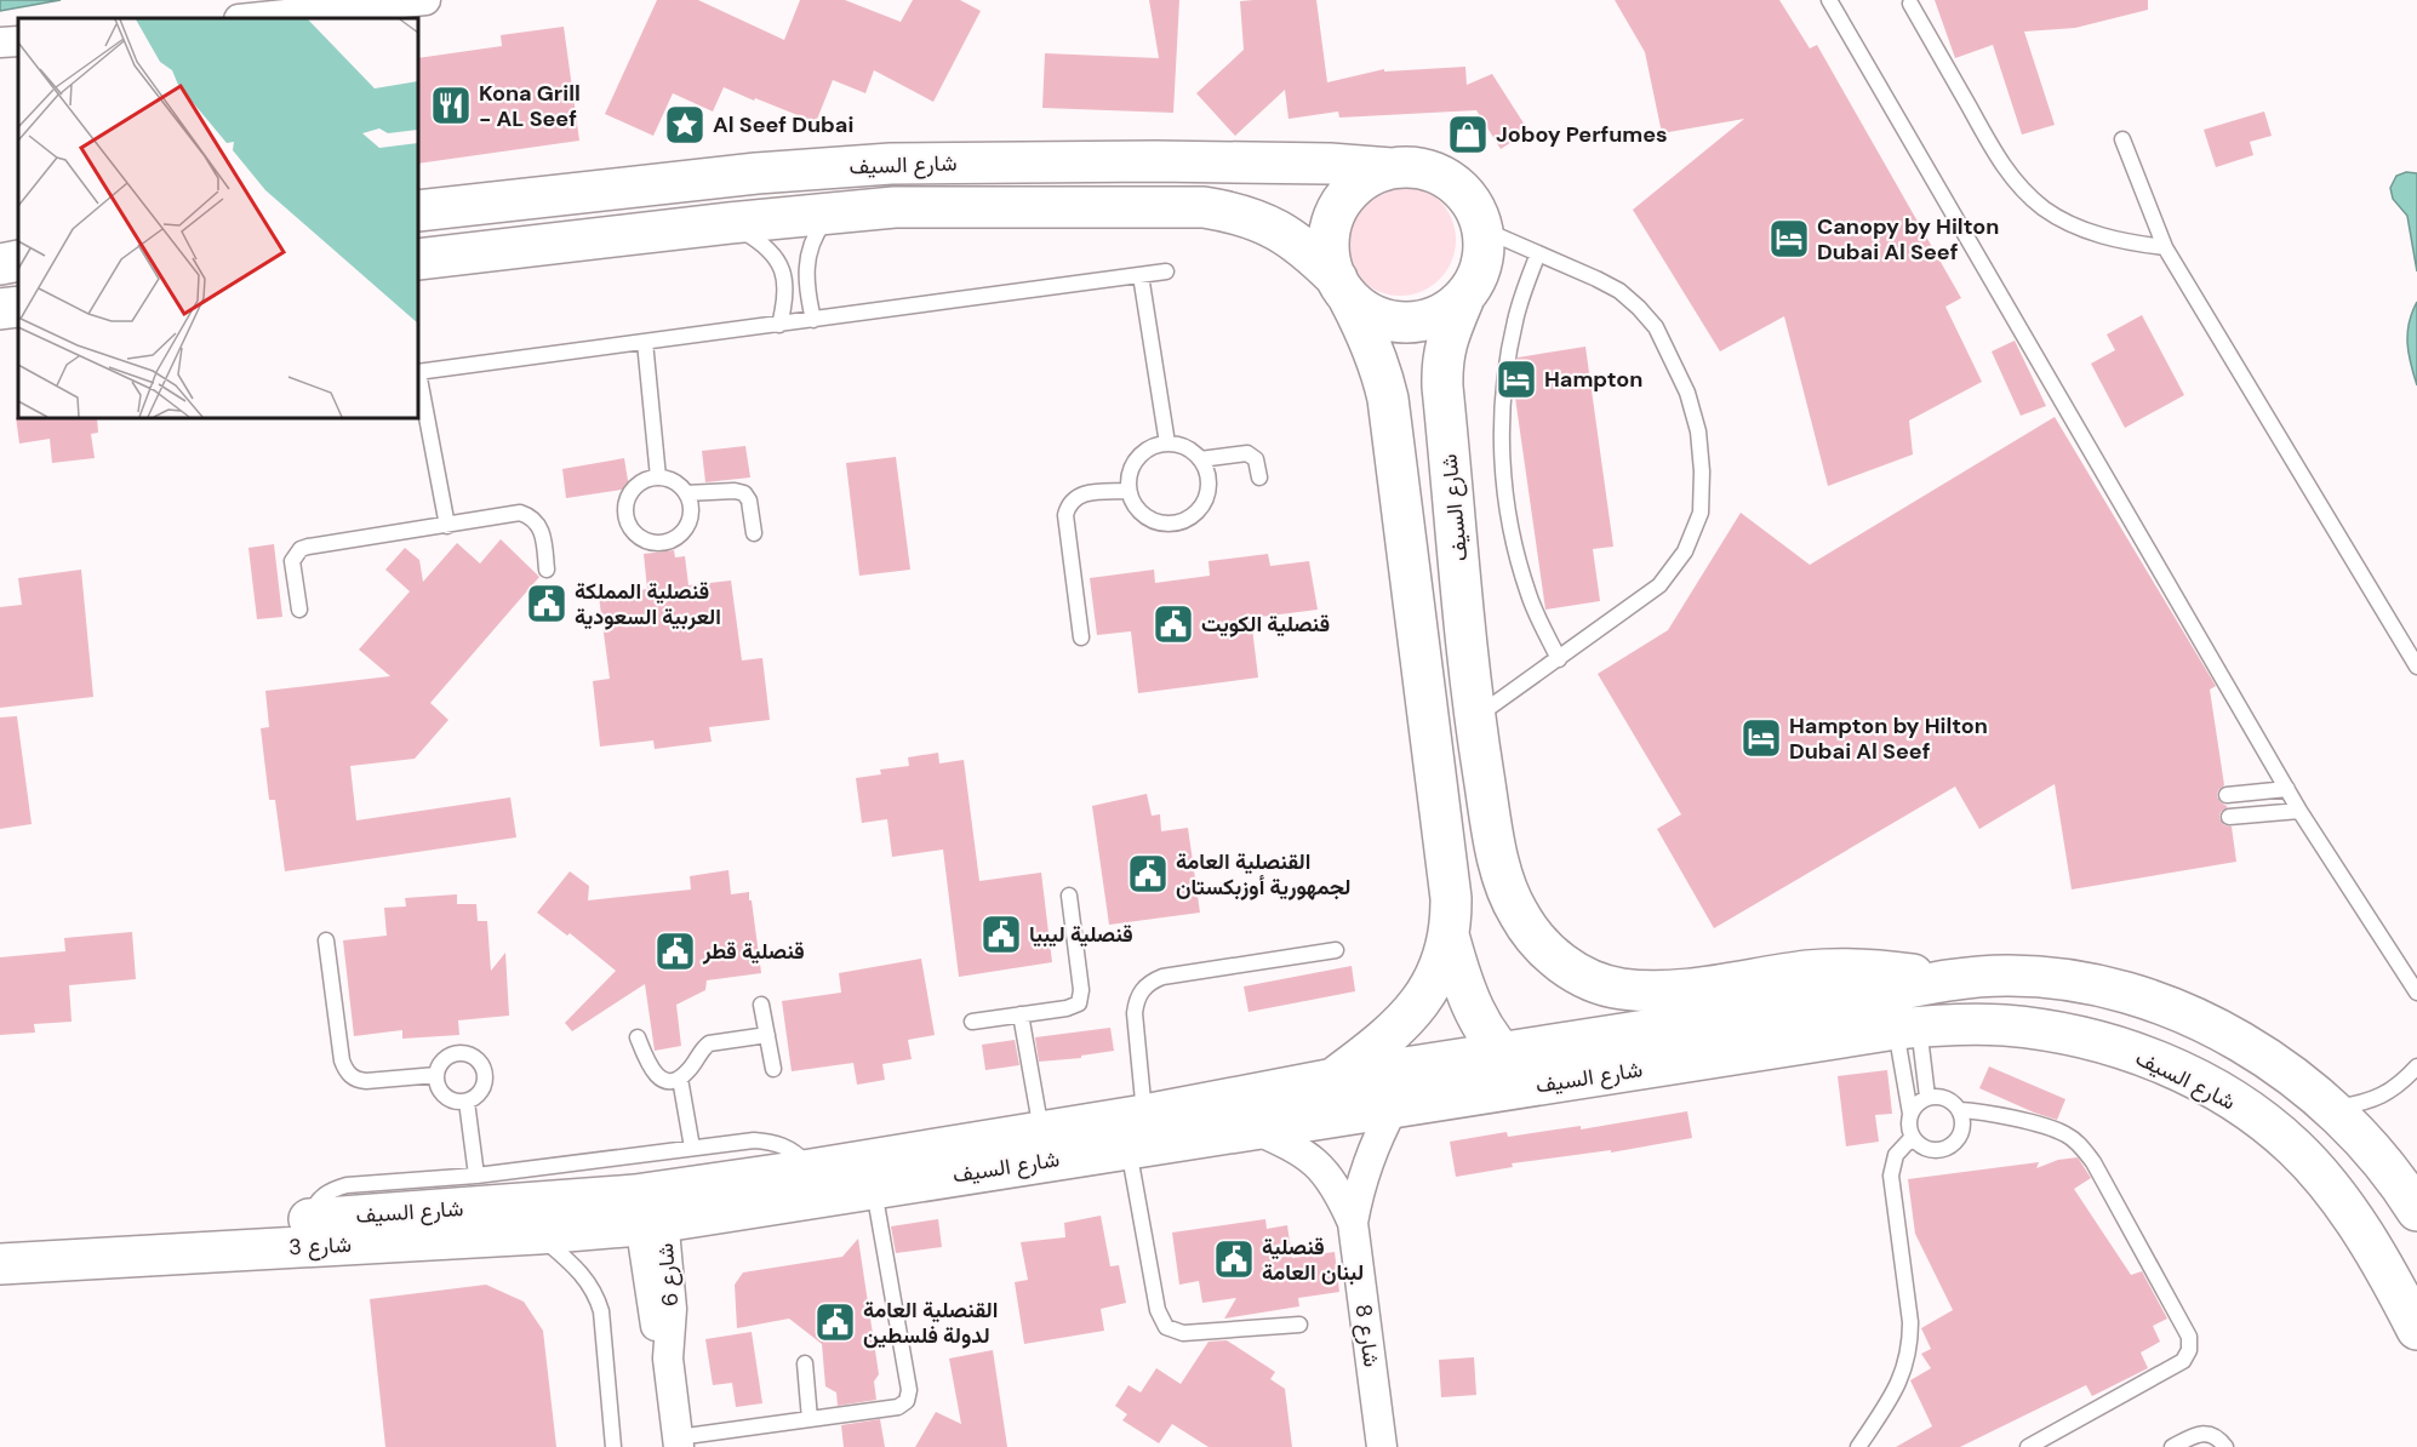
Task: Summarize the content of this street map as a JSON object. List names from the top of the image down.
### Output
{
  "streets": {
    "main road": ["شارع السيف", "شارع 3"],
    "street": ["شارع 6", "شارع 8"]
  },
  "crossings": [
    ["شارع السيف", "شارع 3"],
    ["شارع السيف", "شارع 6"],
    ["شارع السيف", "شارع 8"],
    ["شارع 3", "شارع 6"]
  ],
  "places": {
    "restaurant": ["Kona Grill - AL Seef"],
    "place": ["Al Seef Dubai"],
    "shop": ["Joboy Perfumes"],
    "hotel": ["Canopy by Hilton Dubai Al Seef", "Hampton", "Hampton by Hilton Dubai Al Seef"],
    "public building": [
      "قنصلية المملكة العربية السعودية",
      "قنصلية الكويت",
      "القنصلية العامة لجمهورية أوزبكستان",
      "قنصلية ليبيا",
      "قنصلية قطر",
      "قنصلية لبنان العامة",
      "القنصلية العامة لدولة فلسطين"
    ]
  }
}
